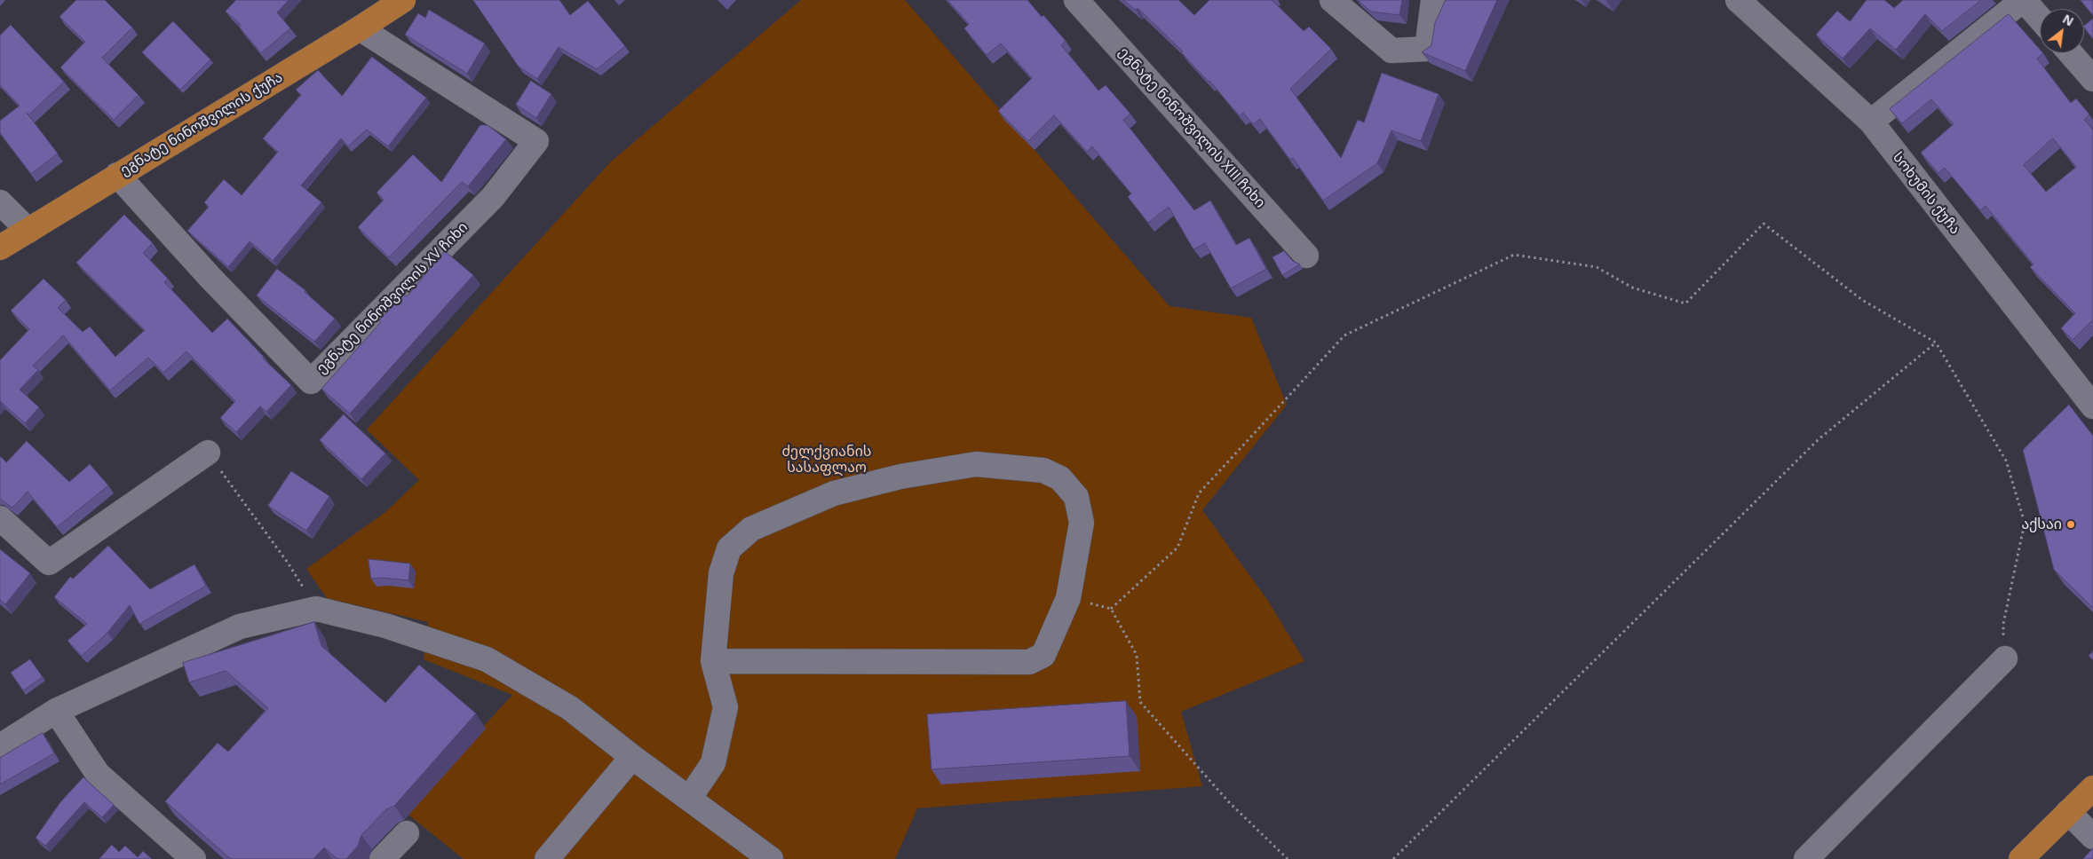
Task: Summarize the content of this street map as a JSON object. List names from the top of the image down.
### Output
{
  "streets": {
    "main road": ["ეგნატე ნინოშვილის ქუჩა"],
    "street": ["ეგნატე ნინოშვილის XIII ჩიხი", "სოხუმის ქუჩა", "ეგნატე ნინოშვილის XV ჩიხი"]
  },
  "crossings": [
    ["ეგნატე ნინოშვილის ქუჩა", "ეგნატე ნინოშვილის XV ჩიხი"]
  ],
  "parks": ["ძელქვიანის სასაფლაო"],
  "places": ["აქსაი"],
  "north": "top right"
}
